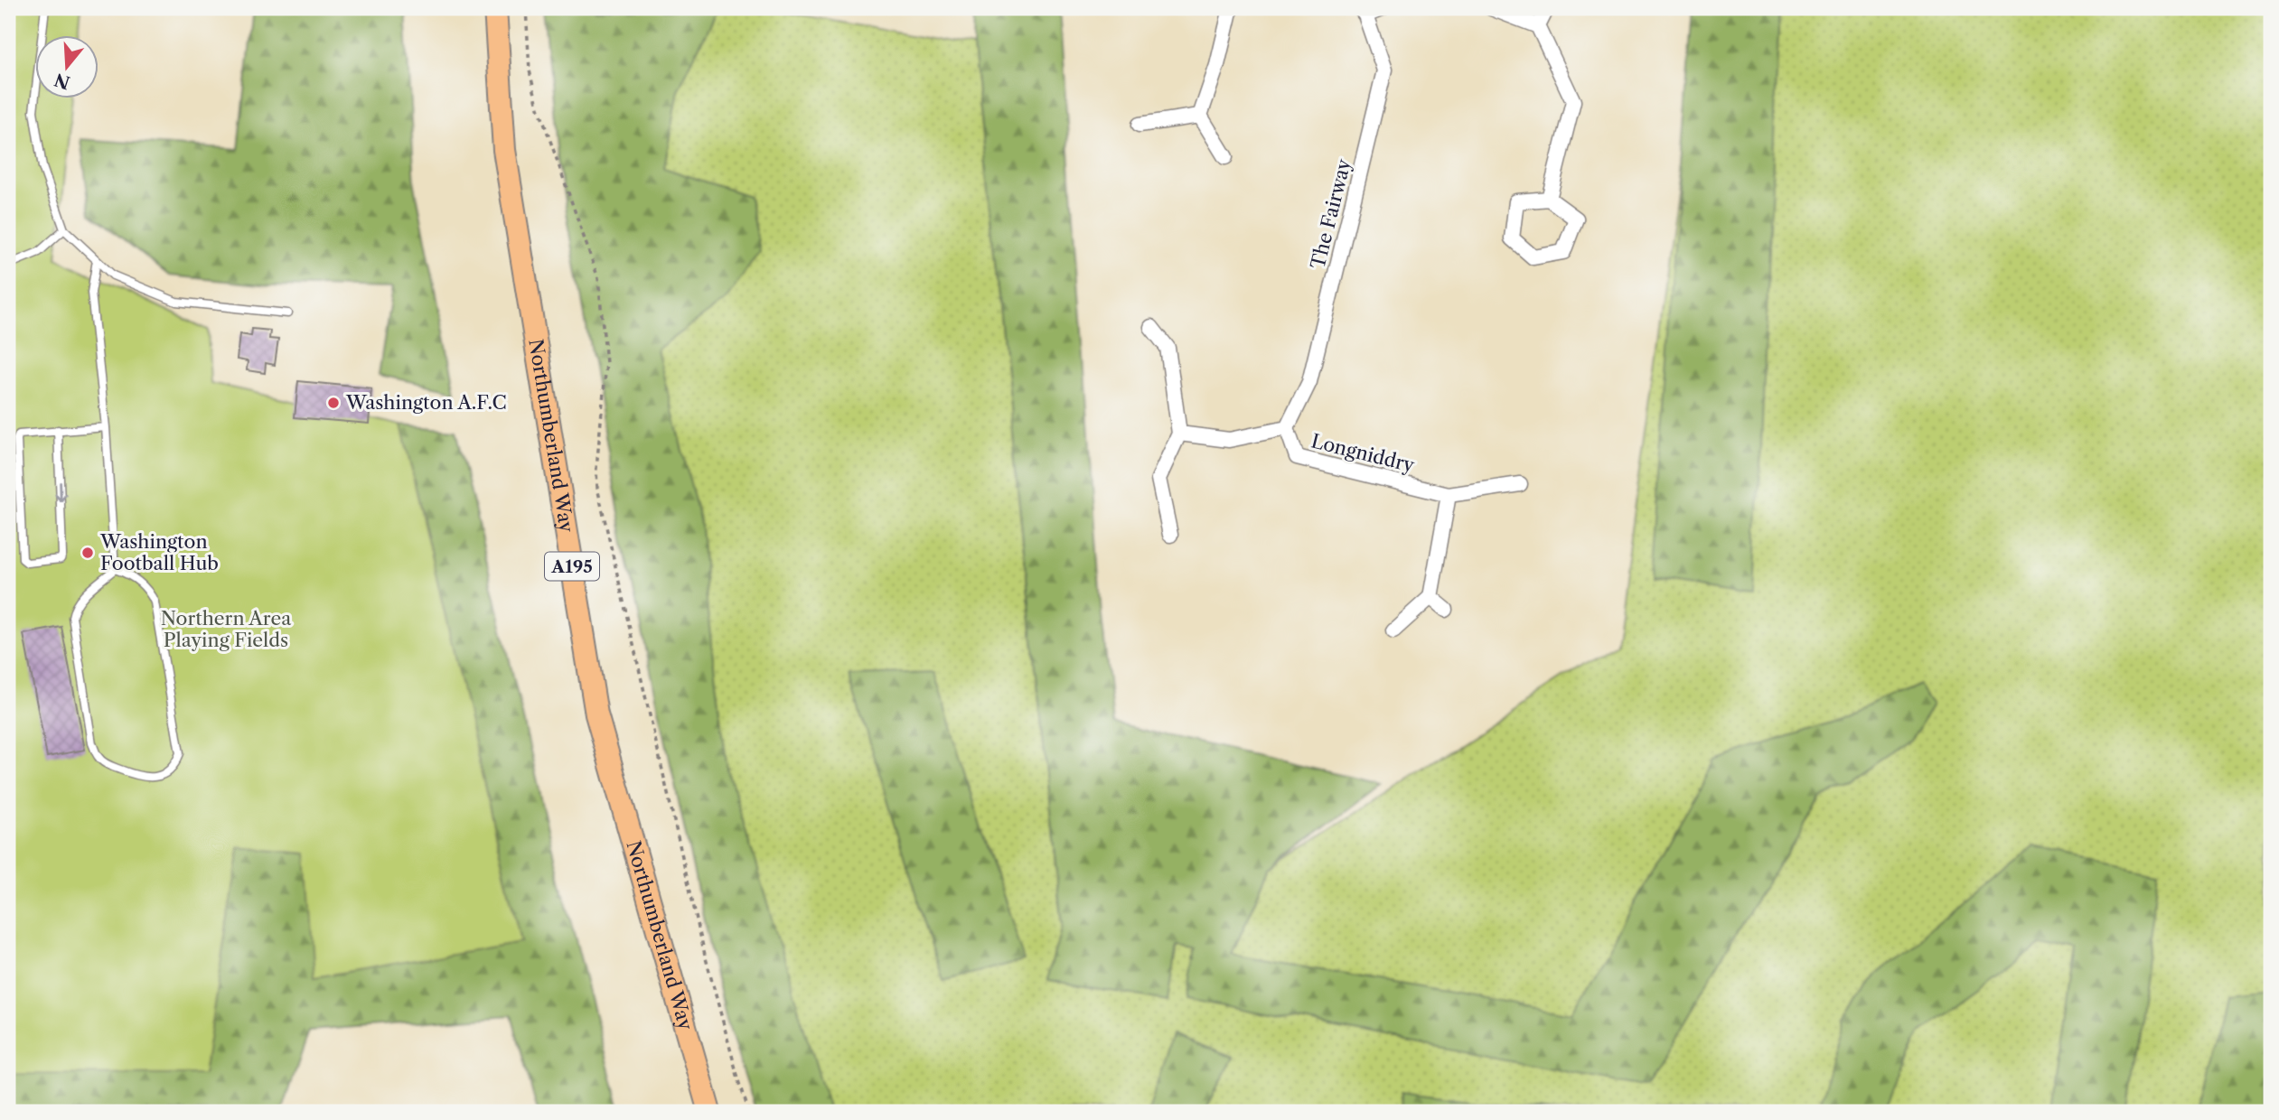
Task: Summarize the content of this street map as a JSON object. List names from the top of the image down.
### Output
{
  "streets": {
    "main road": ["Northumberland Way", "A195"],
    "street": ["The Fairway", "Longniddry"]
  },
  "crossings": [
    ["The Fairway", "Longniddry"]
  ],
  "parks": ["Northern Area Playing Fields"],
  "places": ["Washington A.F.C", "Washington Football Hub"],
  "north": "bottom"
}
